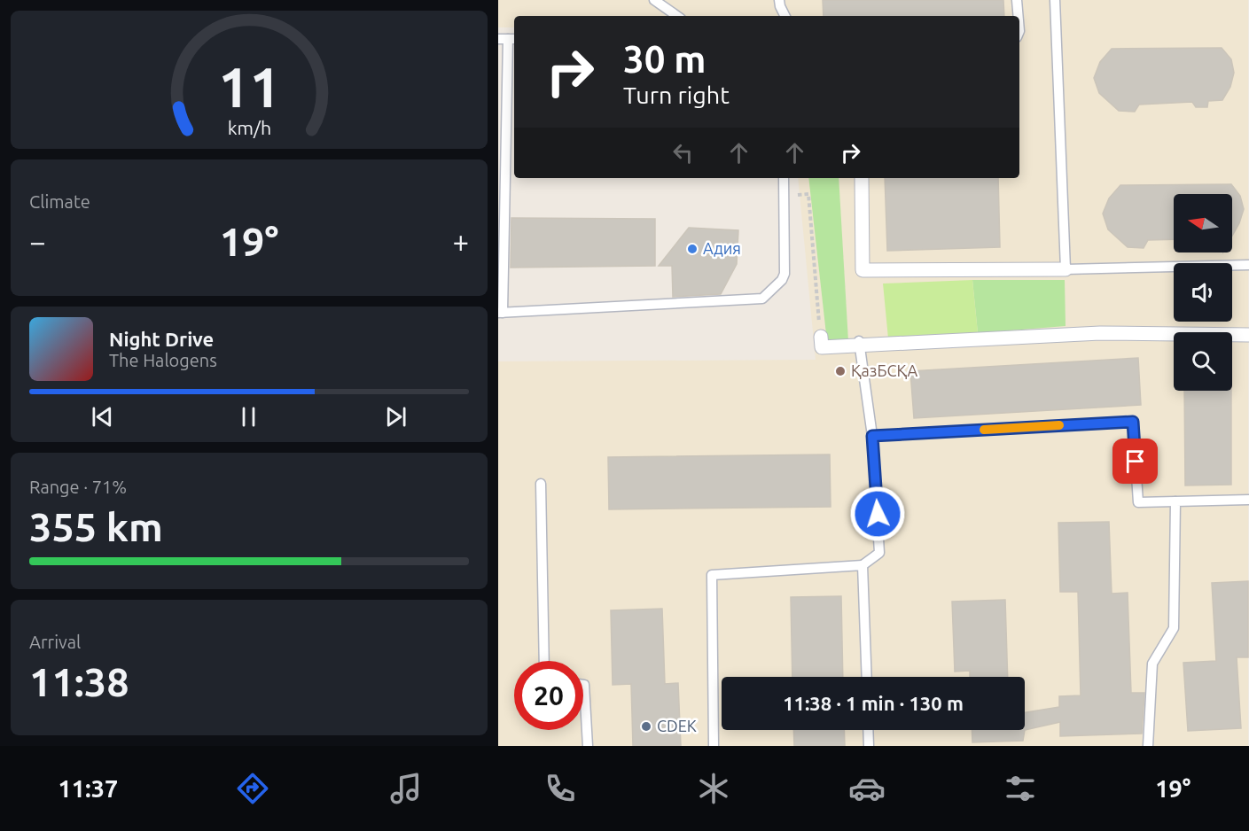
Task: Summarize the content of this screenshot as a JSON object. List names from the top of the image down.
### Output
{
  "places": ["Адия", "ҚазБСҚА", "CDEK"],
  "north": "left",
  "page": {
    "turn": ["30 m", "Turn right"],
    "tile": [
      "Climate",
      ["Range · 71%", "355 km"],
      ["Arrival", "11:38"]
    ],
    "heat": ["−", "19°", "+"],
    "song": ["Night Drive", "The Halogens"],
    "limit": "20",
    "trip": "11:38 · 1 min · 130 m",
    "tabs": ["11:37", "19°"],
    "gauge": ["11", "km/h"]
  }
}
